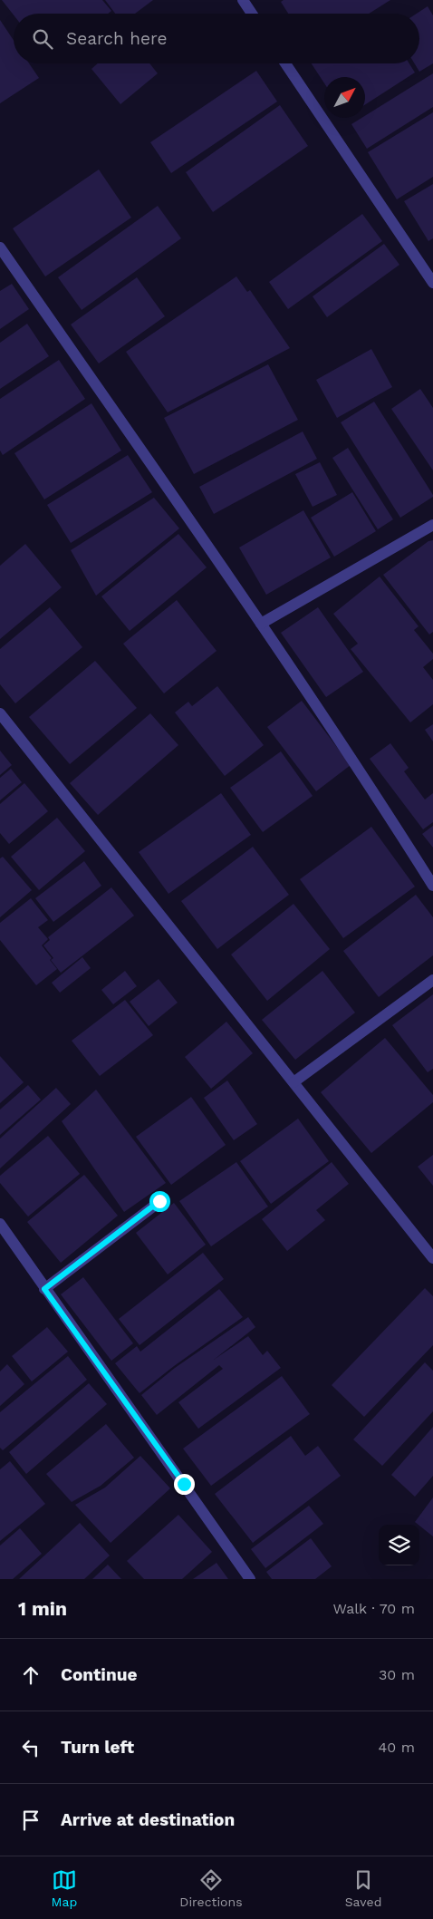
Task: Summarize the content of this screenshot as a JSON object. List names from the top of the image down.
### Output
{
  "north": "top right",
  "page": {
    "search": "Search here",
    "heading": ["1 min", "Walk · 70 m"],
    "list": [
      ["Continue", "30 m"],
      ["Turn left", "40 m"],
      "Arrive at destination"
    ],
    "nav": ["Map", "Directions", "Saved"]
  }
}
